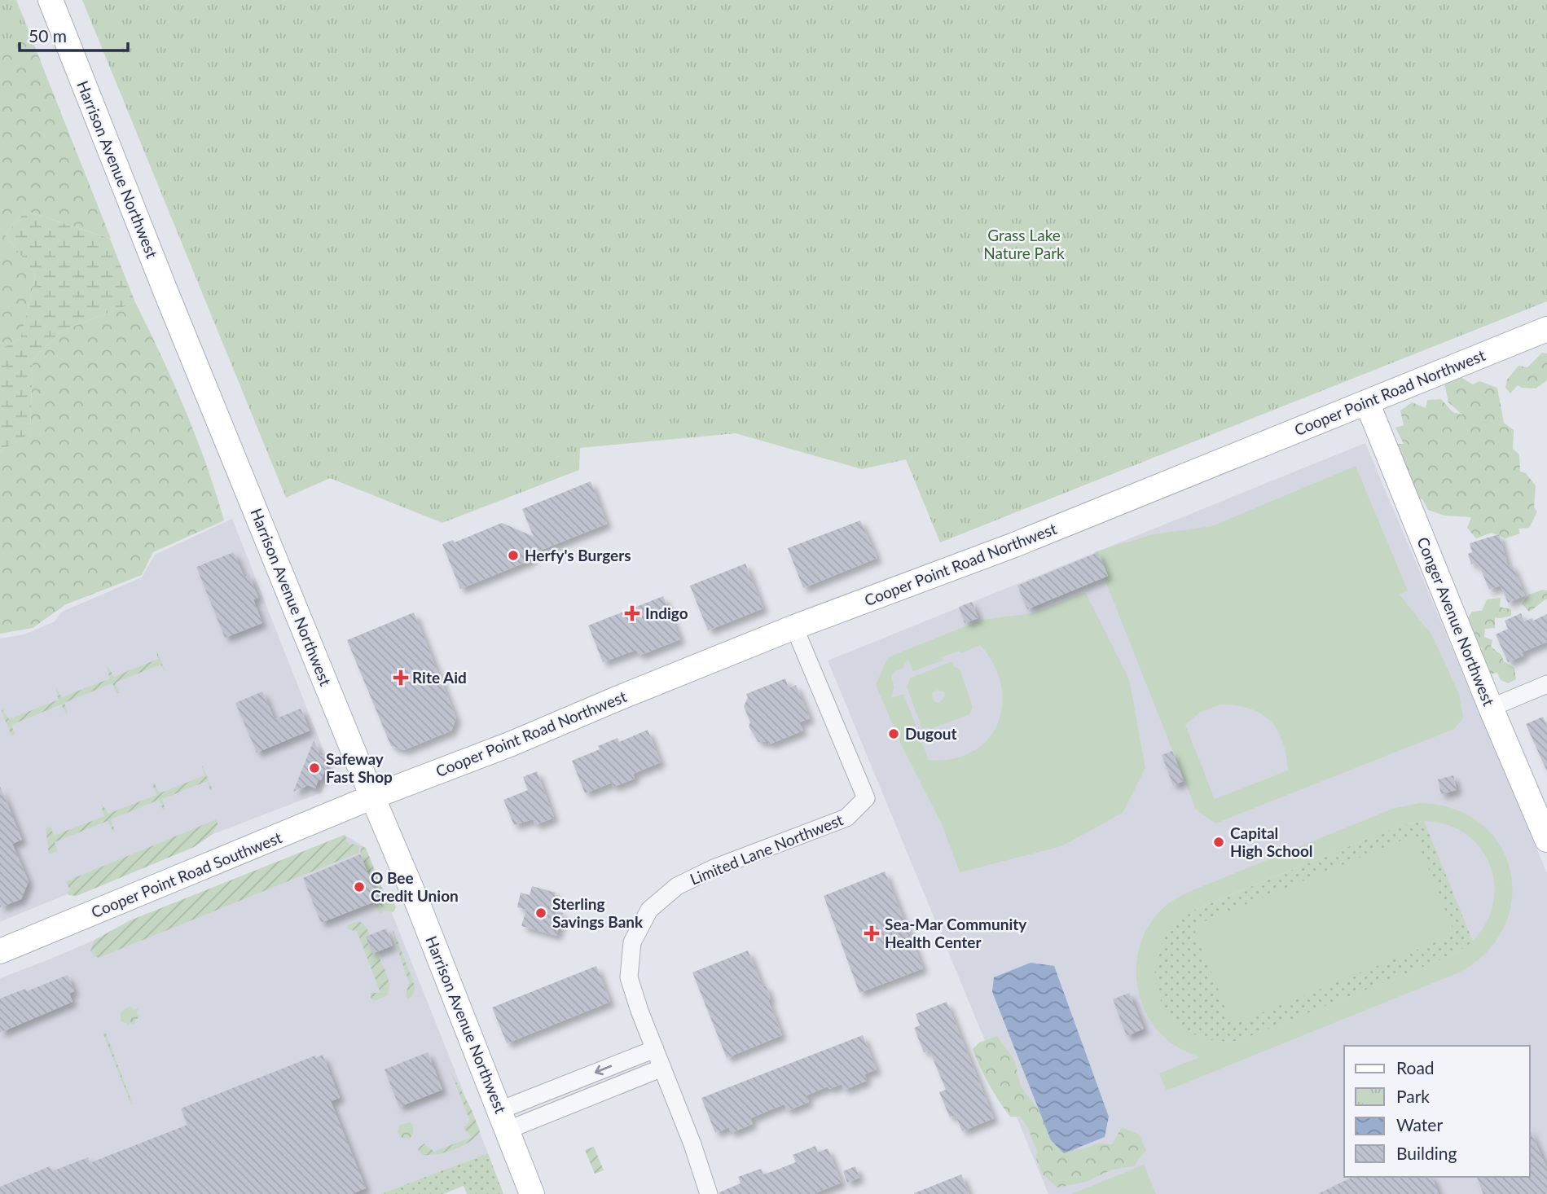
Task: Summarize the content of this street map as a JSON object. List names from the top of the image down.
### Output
{
  "streets": {
    "main road": [
      "Harrison Avenue Northwest",
      "Cooper Point Road Northwest",
      "Conger Avenue Northwest",
      "Cooper Point Road Southwest"
    ],
    "street": ["Limited Lane Northwest"]
  },
  "crossings": [
    ["Harrison Avenue Northwest", "Cooper Point Road Northwest"],
    ["Harrison Avenue Northwest", "Cooper Point Road Southwest"],
    ["Cooper Point Road Northwest", "Conger Avenue Northwest"],
    ["Cooper Point Road Northwest", "Limited Lane Northwest"],
    ["Cooper Point Road Northwest", "Cooper Point Road Southwest"]
  ],
  "parks": ["Grass Lake Nature Park"],
  "places": {
    "other": [
      "Herfy's Burgers",
      "Dugout",
      "Safeway Fast Shop",
      "Capital High School",
      "O Bee Credit Union",
      "Sterling Savings Bank"
    ],
    "health": ["Indigo", "Rite Aid", "Sea-Mar Community Health Center"]
  },
  "legend": [
    "Road",
    "Park",
    "Water",
    "Building"
  ],
  "scale_bar": "50 m"
}
